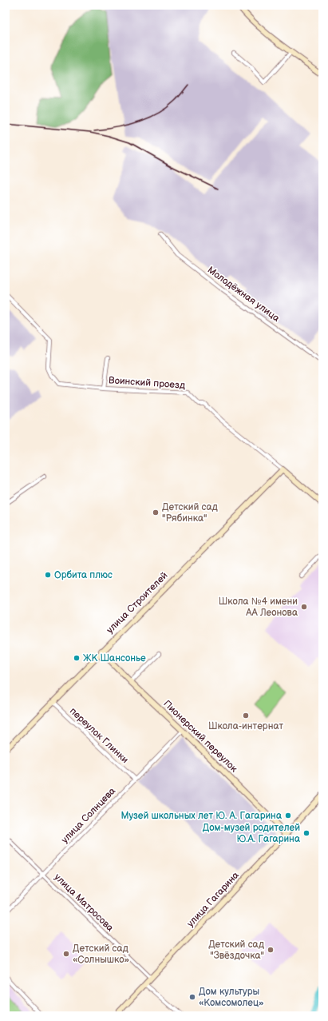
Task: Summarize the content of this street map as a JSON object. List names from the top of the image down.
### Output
{
  "streets": {
    "main road": [
      "Воинский проезд",
      "улица Строителей",
      "Пионерский переулок",
      "улица Гагарина"
    ],
    "street": [
      "Молодёжная улица",
      "переулок Глинки",
      "улица Солнцева",
      "улица Матросова"
    ]
  },
  "crossings": [
    ["Воинский проезд", "улица Строителей"],
    ["улица Строителей", "переулок Глинки"],
    ["улица Строителей", "Пионерский переулок"],
    ["переулок Глинки", "улица Солнцева"],
    ["Пионерский переулок", "улица Солнцева"],
    ["Пионерский переулок", "улица Гагарина"],
    ["улица Солнцева", "улица Матросова"],
    ["улица Гагарина", "улица Матросова"]
  ],
  "places": [
    "Детский сад \"Рябинка\"",
    "Орбита плюс",
    "Школа №4 имени АА Леонова",
    "ЖК Шансонье",
    "Школа-интернат",
    "Музей школьных лет Ю. А. Гагарина",
    "Дом-музей родителей Ю.А. Гагарина",
    "Детский сад \"Звёздочка\"",
    "Детский сад «Солнышко»",
    "Дом культуры «Комсомолец»"
  ]
}
